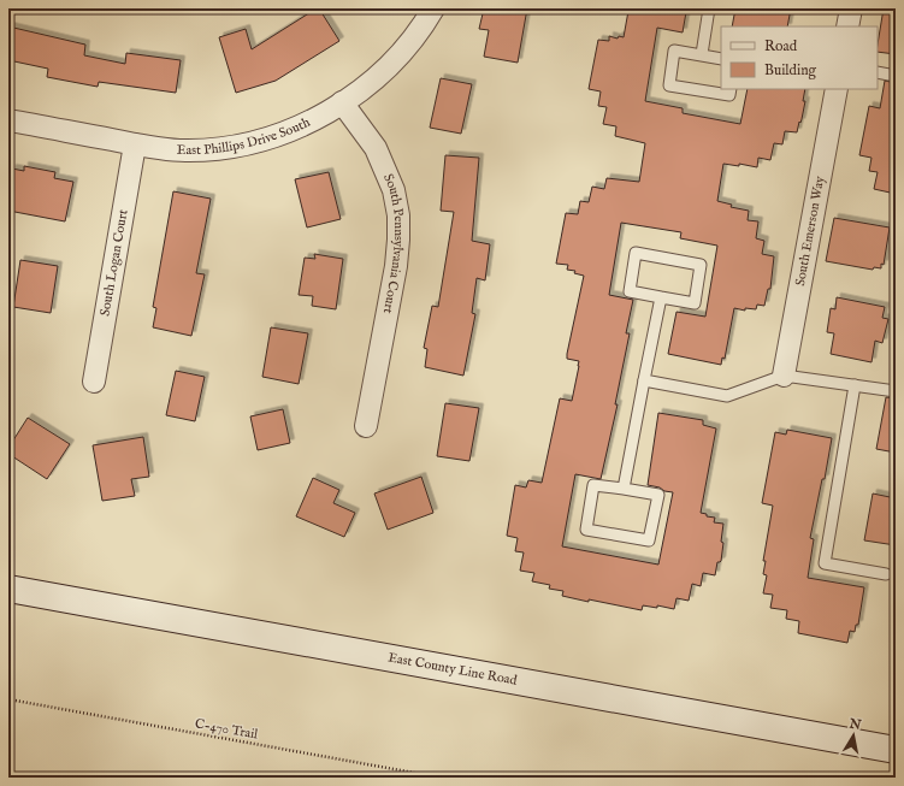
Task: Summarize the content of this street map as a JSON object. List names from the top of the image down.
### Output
{
  "streets": {
    "main road": ["East County Line Road"],
    "street": [
      "East Phillips Drive South",
      "South Emerson Way",
      "South Pennsylvania Court",
      "South Logan Court"
    ],
    "path": ["C-470 Trail"]
  },
  "crossings": [
    ["East Phillips Drive South", "South Pennsylvania Court"],
    ["East Phillips Drive South", "South Logan Court"]
  ],
  "legend": ["Road", "Building"],
  "north": "top"
}
